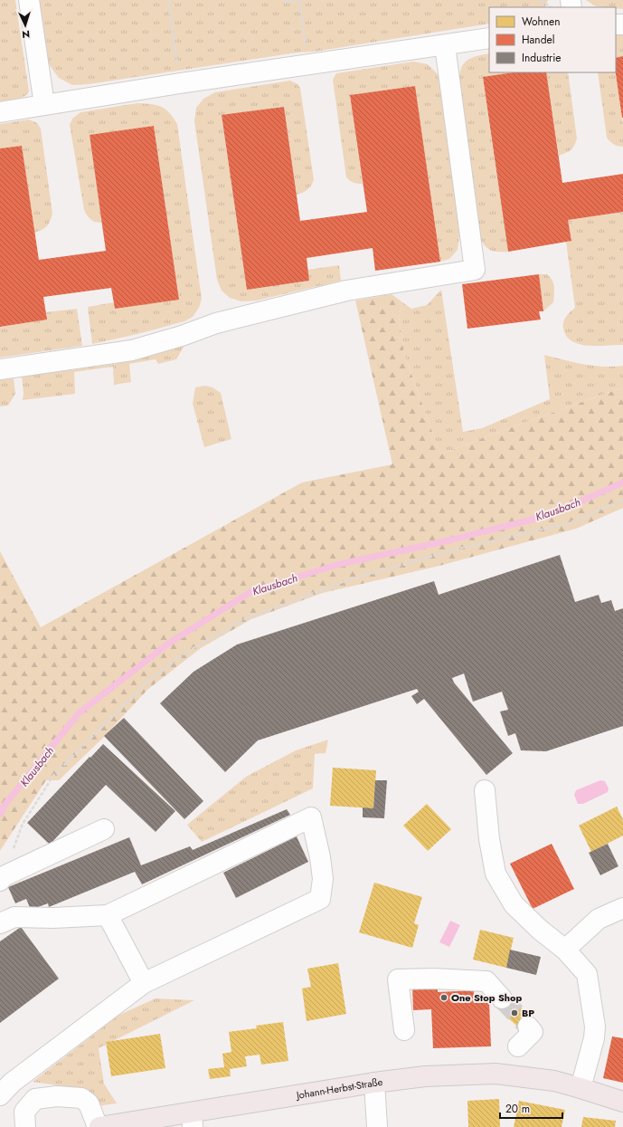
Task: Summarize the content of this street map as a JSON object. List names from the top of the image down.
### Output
{
  "streets": {
    "main road": ["Johann-Herbst-Straße"]
  },
  "water": ["Klausbach"],
  "places": ["One Stop Shop", "BP"],
  "legend": ["Wohnen", "Handel", "Industrie"],
  "scale_bar": "20 m",
  "north": "bottom"
}
